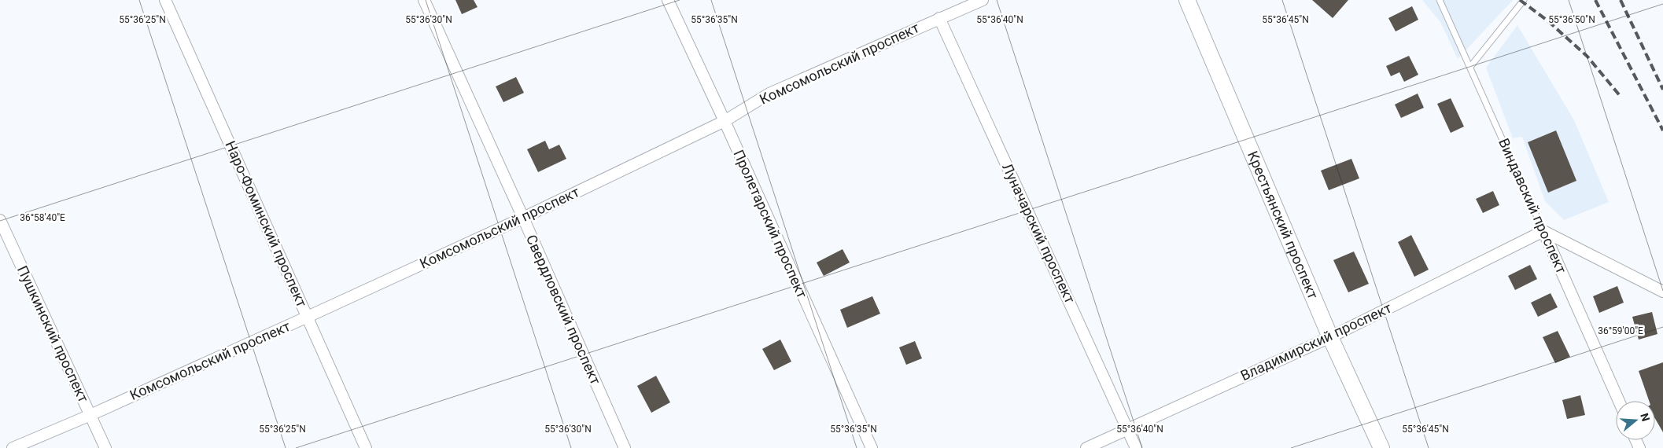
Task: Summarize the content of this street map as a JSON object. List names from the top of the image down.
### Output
{
  "streets": {
    "street": [
      "Комсомольский проспект",
      "Виндавский проспект",
      "Наро-Фоминский проспект",
      "Пролетарский проспект",
      "Крестьянский проспект",
      "Луначарский проспект",
      "Свердловский проспект",
      "Пушкинский проспект",
      "Владимирский проспект"
    ]
  },
  "crossings": [
    ["Комсомольский проспект", "Наро-Фоминский проспект"],
    ["Комсомольский проспект", "Пролетарский проспект"],
    ["Комсомольский проспект", "Луначарский проспект"],
    ["Комсомольский проспект", "Свердловский проспект"],
    ["Комсомольский проспект", "Пушкинский проспект"],
    ["Виндавский проспект", "Владимирский проспект"],
    ["Крестьянский проспект", "Владимирский проспект"],
    ["Луначарский проспект", "Владимирский проспект"]
  ],
  "north": "right",
  "coordinates": [
    "55°36'25\"N",
    "55°36'30\"N",
    "55°36'35\"N",
    "55°36'40\"N",
    "55°36'45\"N",
    "55°36'50\"N",
    "36°58'40\"E",
    "36°59'00\"E"
  ]
}
